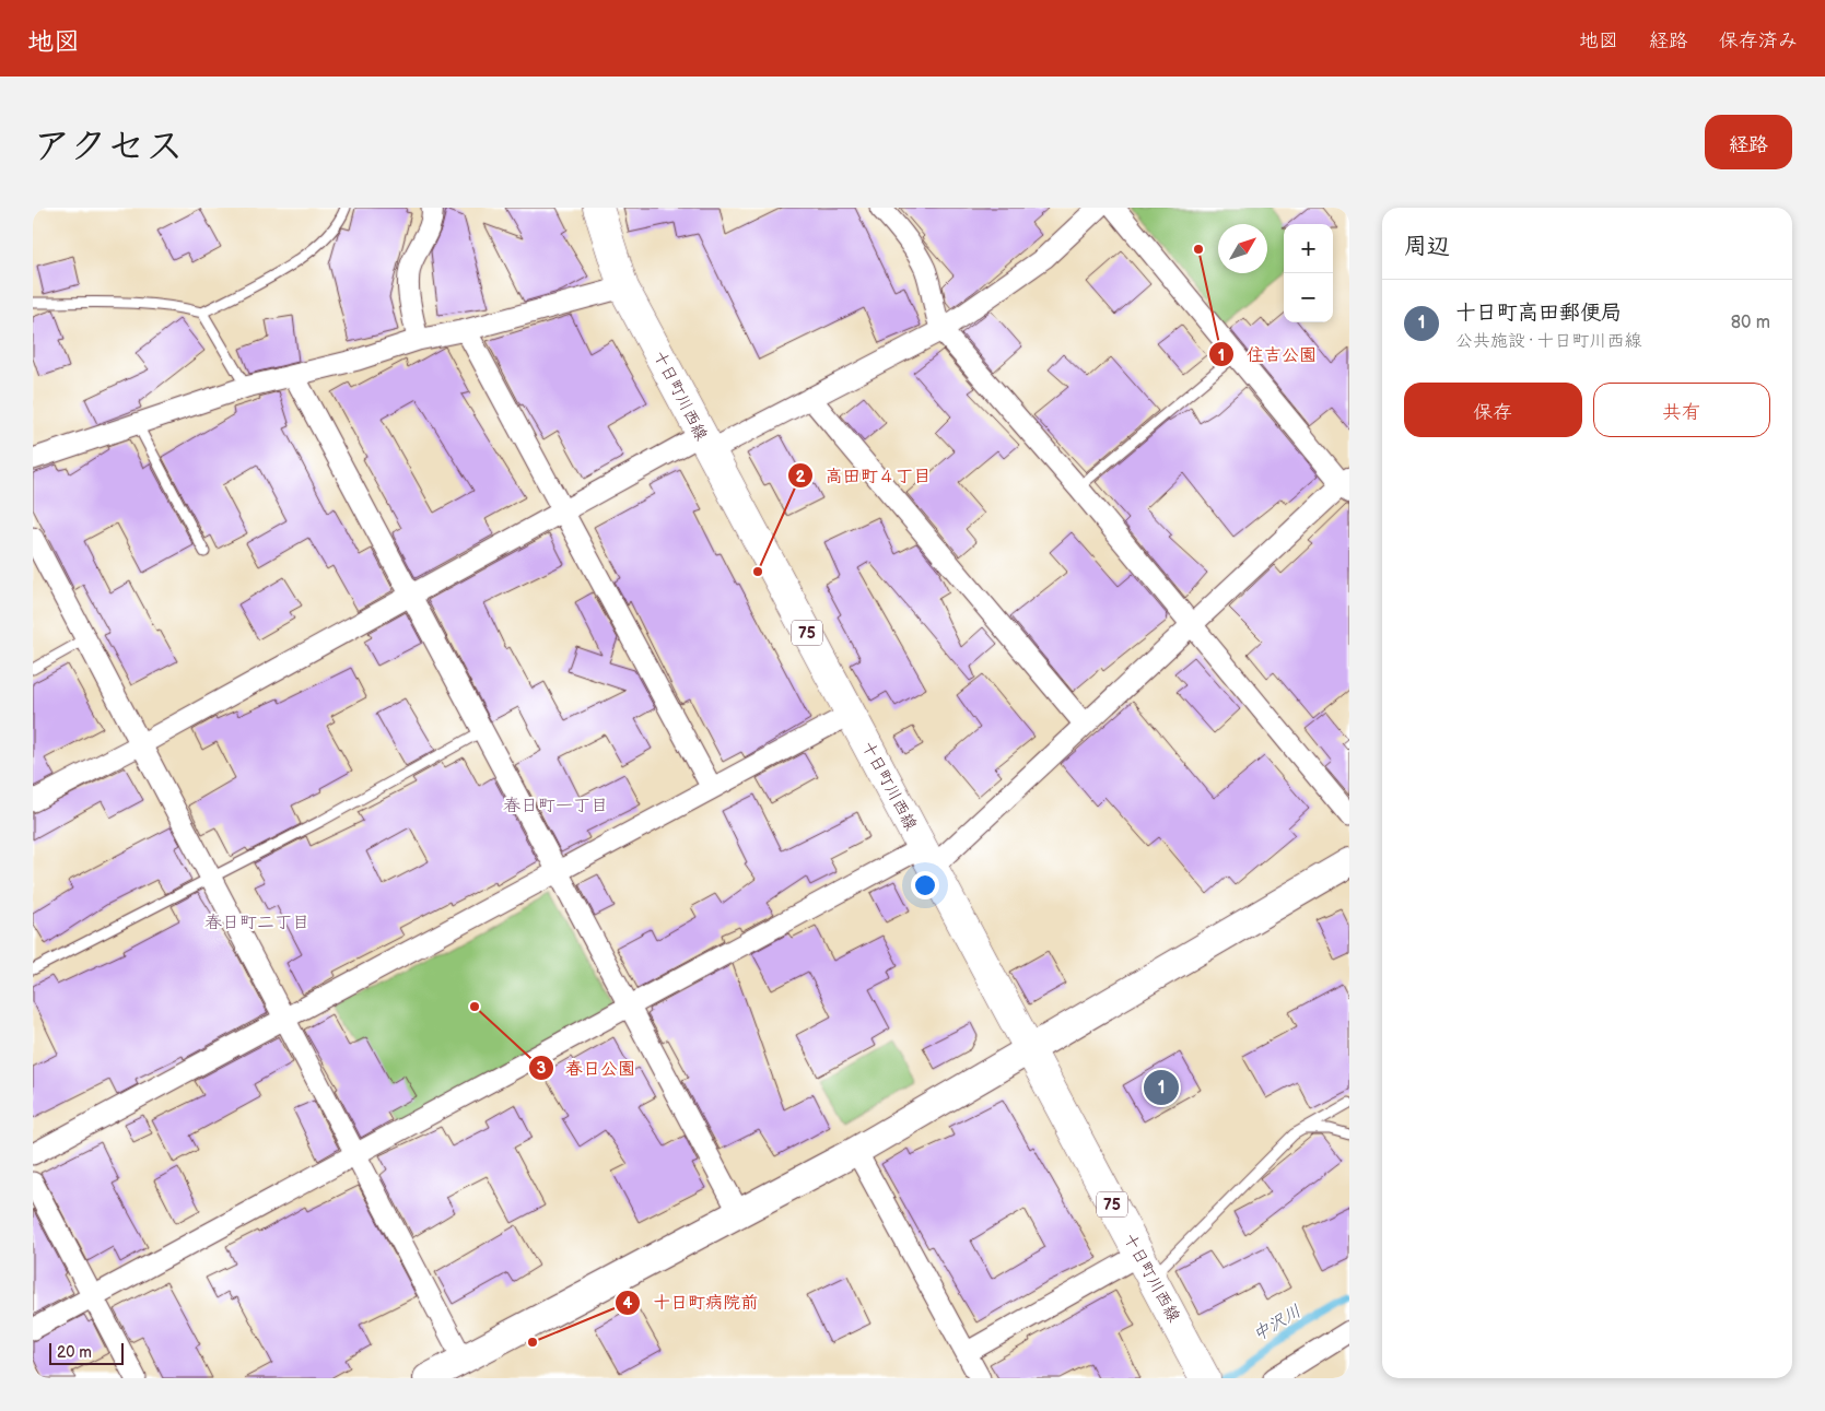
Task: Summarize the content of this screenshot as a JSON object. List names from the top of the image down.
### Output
{
  "streets": {
    "main road": ["十日町川西線", "75"]
  },
  "districts": ["春日町一丁目", "春日町二丁目"],
  "water": ["中沢川"],
  "places": [
    "住吉公園",
    "高田町４丁目",
    "春日公園",
    "十日町病院前"
  ],
  "scale_bar": "20 m",
  "north": "top right",
  "page": {
    "header": "地図",
    "nav": ["地図", "経路", "保存済み"],
    "title": "アクセス",
    "buttons": [
      "経路",
      ["保存", "共有"]
    ],
    "heading": "周辺",
    "map_buttons": ["+", "−"],
    "list": [
      {
        "mark": "1",
        "name": "十日町高田郵便局",
        "note": "公共施設 · 十日町川西線",
        "value": "80 m"
      }
    ],
    "pins": "1",
    "scale": "20 m"
  }
}
